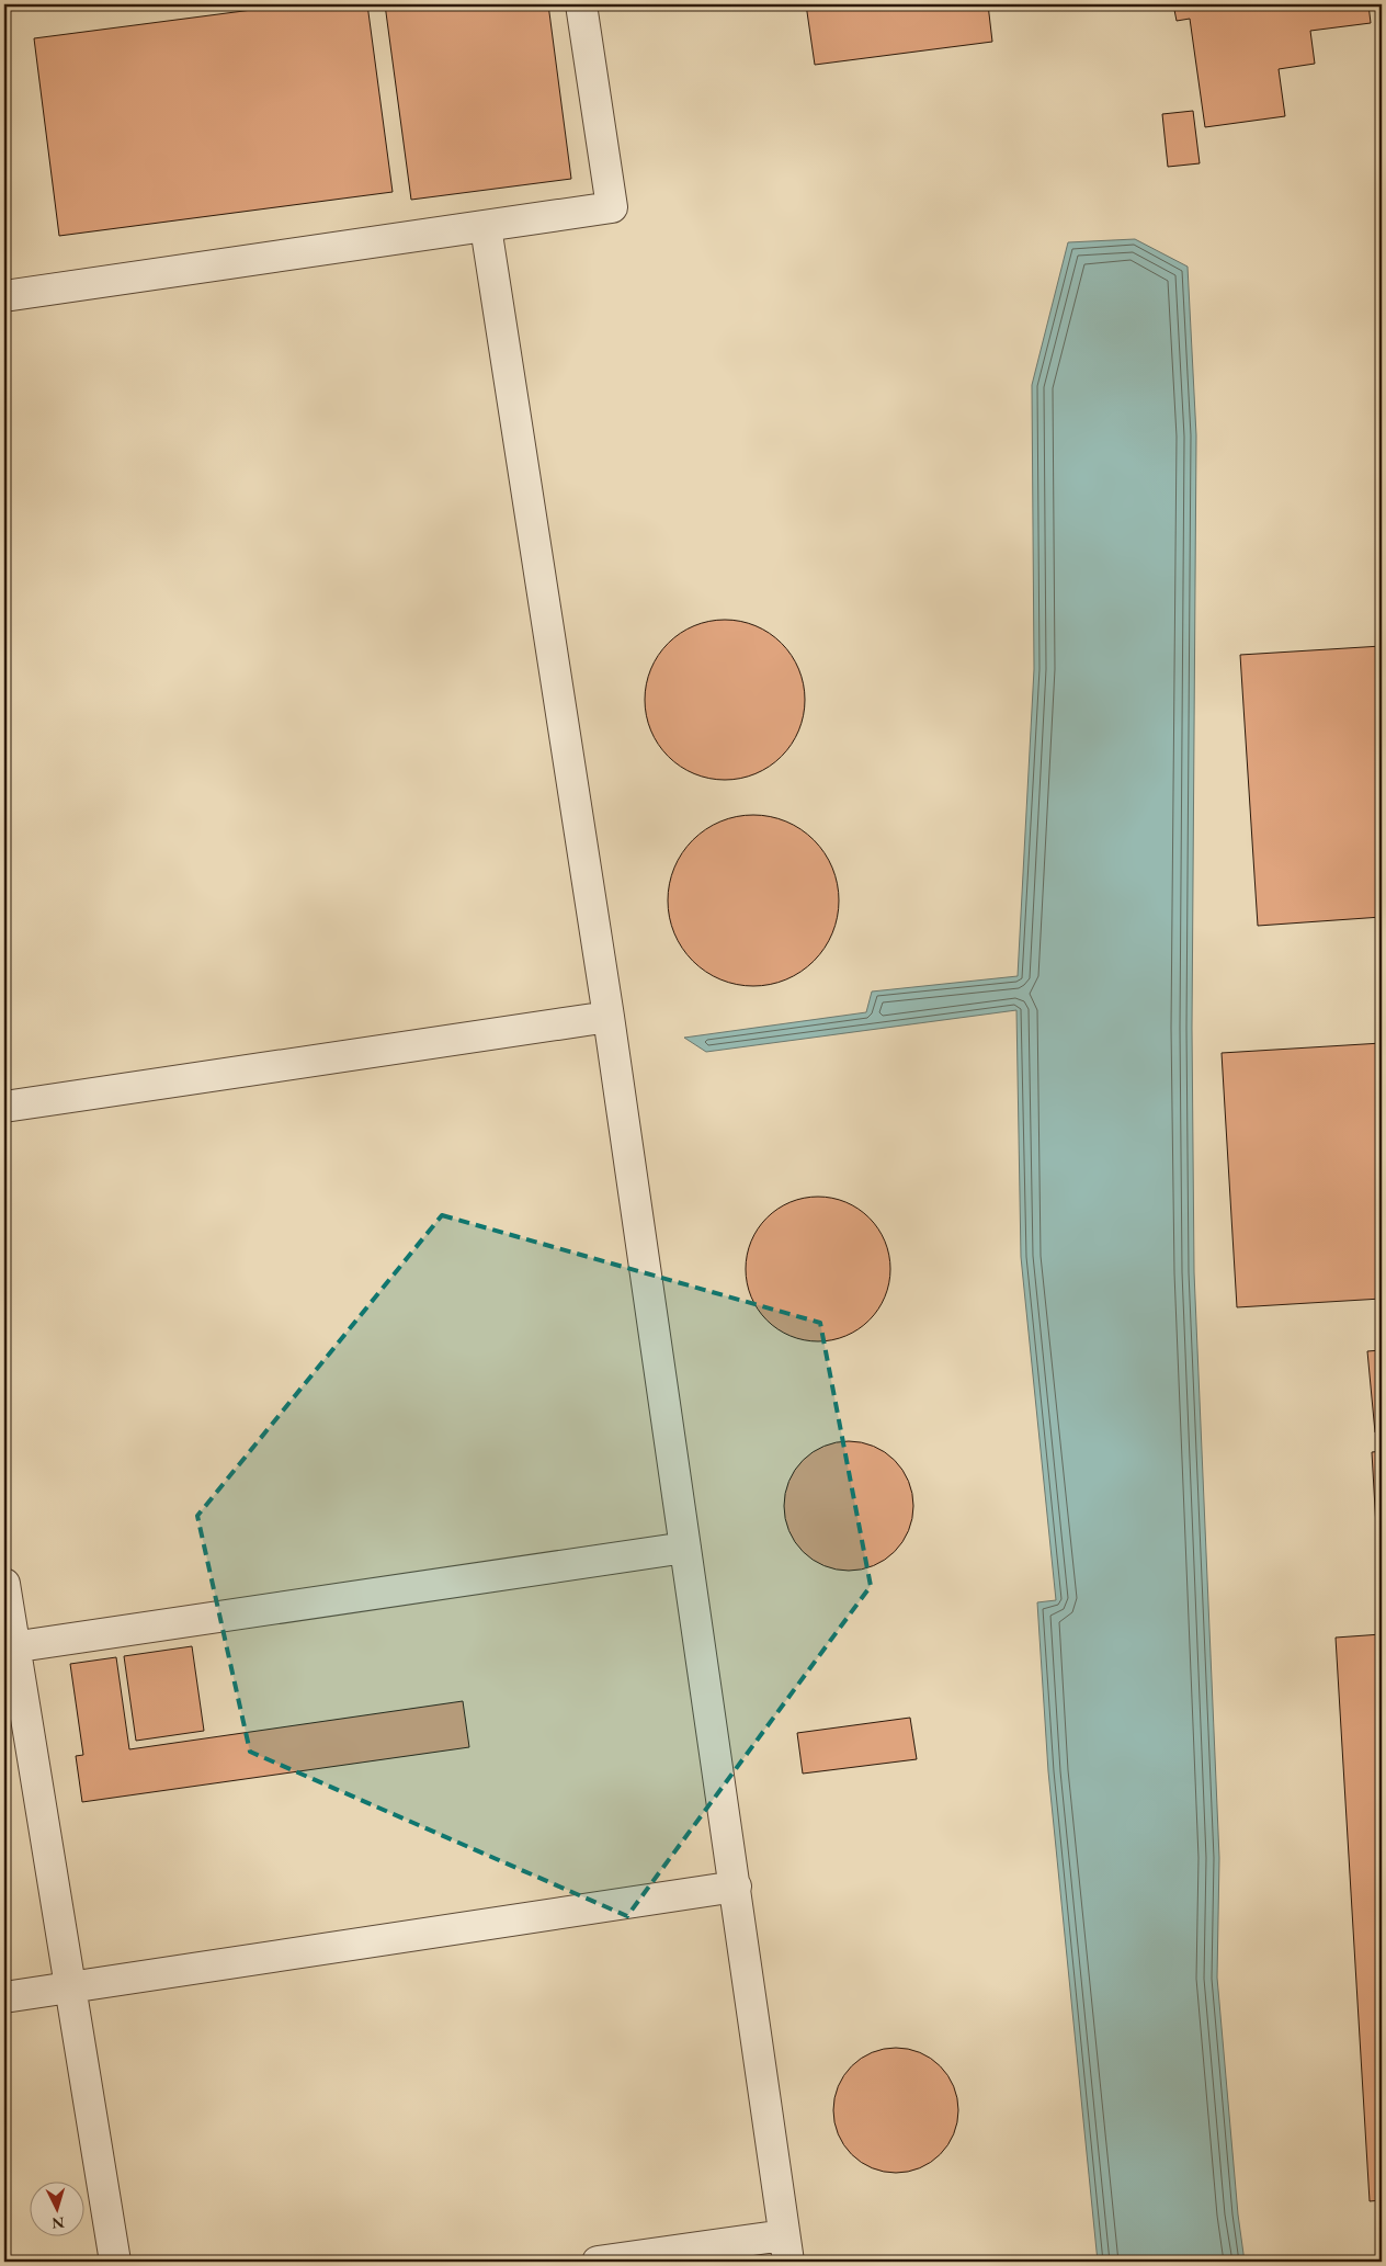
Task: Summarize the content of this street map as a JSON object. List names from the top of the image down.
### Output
{
  "north": "bottom"
}
